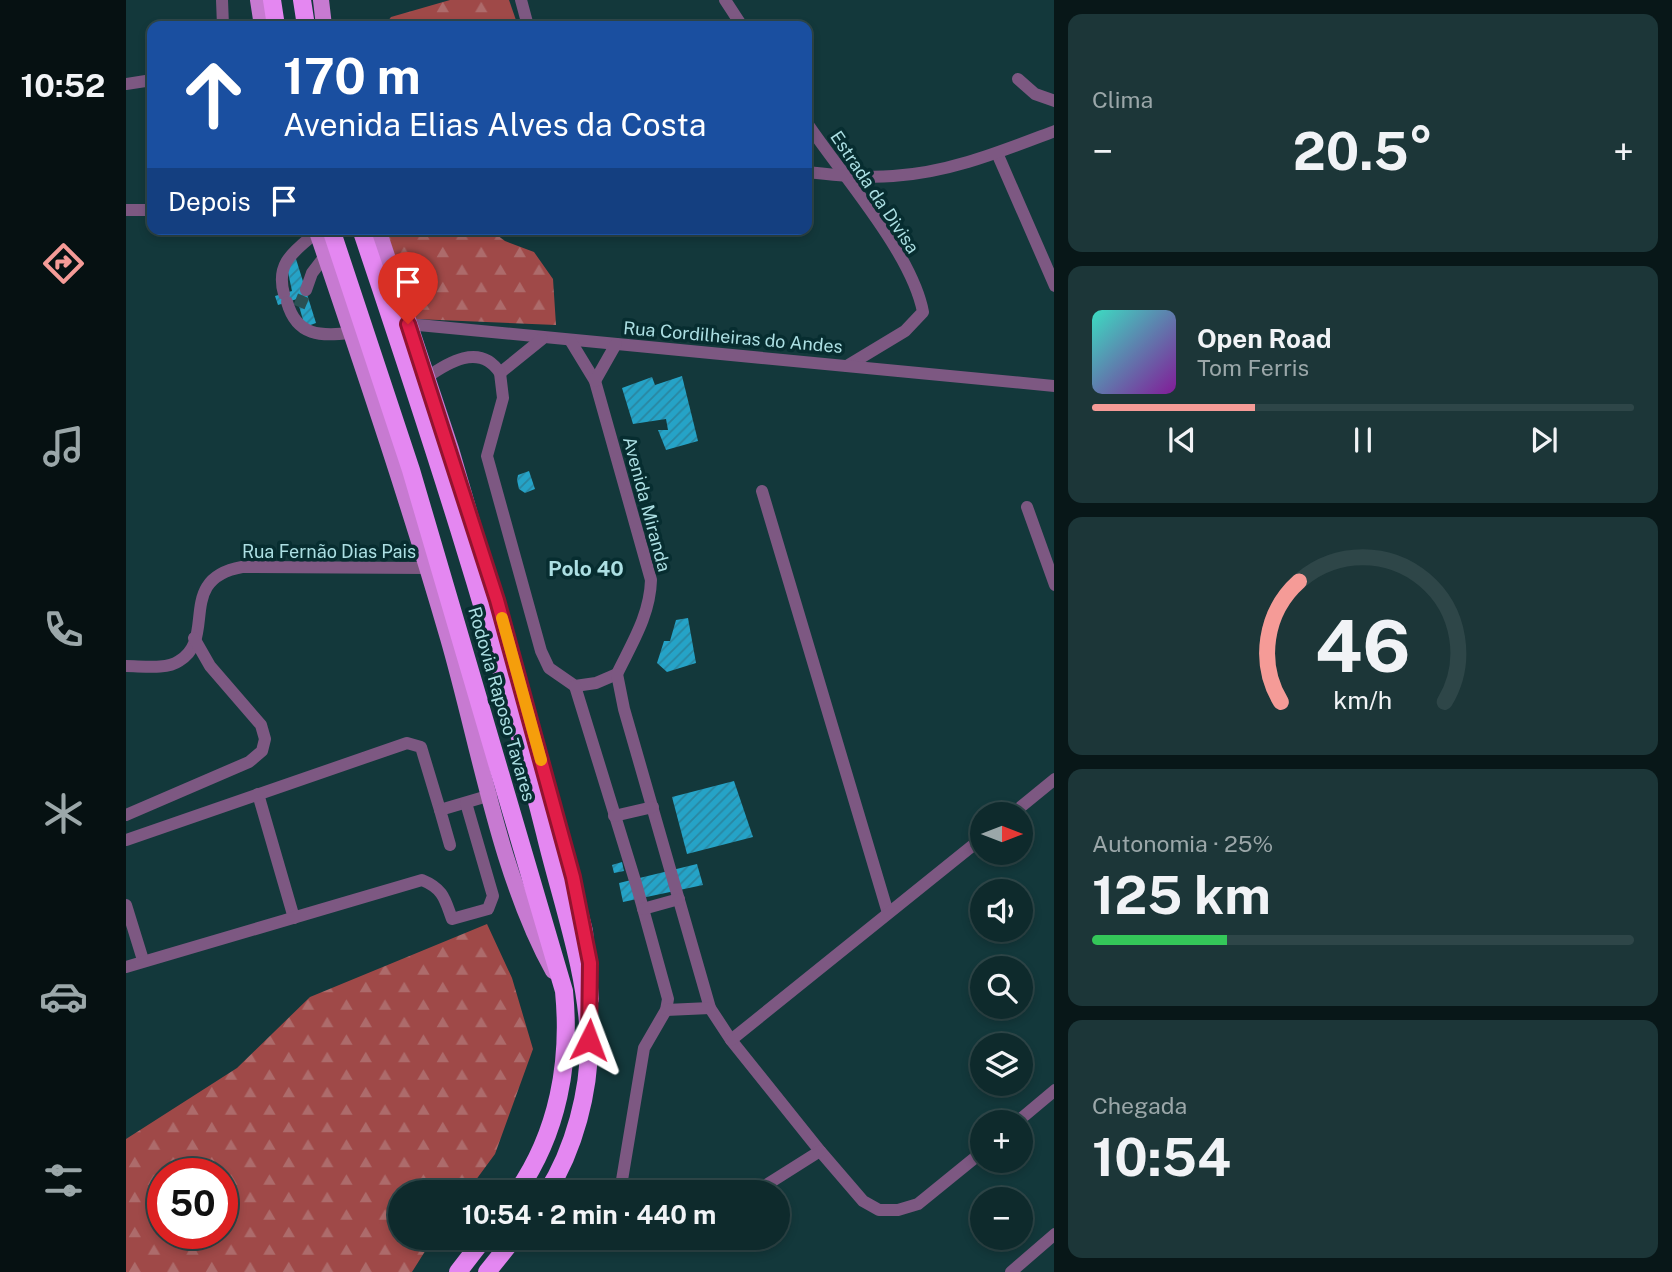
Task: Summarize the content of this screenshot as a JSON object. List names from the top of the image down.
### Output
{
  "streets": {
    "highway": ["Rodovia Raposo Tavares"],
    "street": [
      "Estrada da Divisa",
      "Rua Cordilheiras do Andes",
      "Avenida Miranda",
      "Rua Fernão Dias Pais"
    ]
  },
  "crossings": [
    ["Estrada da Divisa", "Rua Cordilheiras do Andes"],
    ["Rua Cordilheiras do Andes", "Avenida Miranda"]
  ],
  "districts": ["Polo 40"],
  "north": "right",
  "page": {
    "tabs": "10:52",
    "tile": [
      "Clima",
      ["Autonomia · 25%", "125 km"],
      ["Chegada", "10:54"]
    ],
    "turn": ["170 m", "Avenida Elias Alves da Costa"],
    "heat": ["−", "20.5°", "+"],
    "then": "Depois",
    "song": ["Open Road", "Tom Ferris"],
    "map_buttons": ["+", "−"],
    "limit": "50",
    "trip": "10:54 · 2 min · 440 m",
    "gauge": ["46", "km/h"]
  }
}
